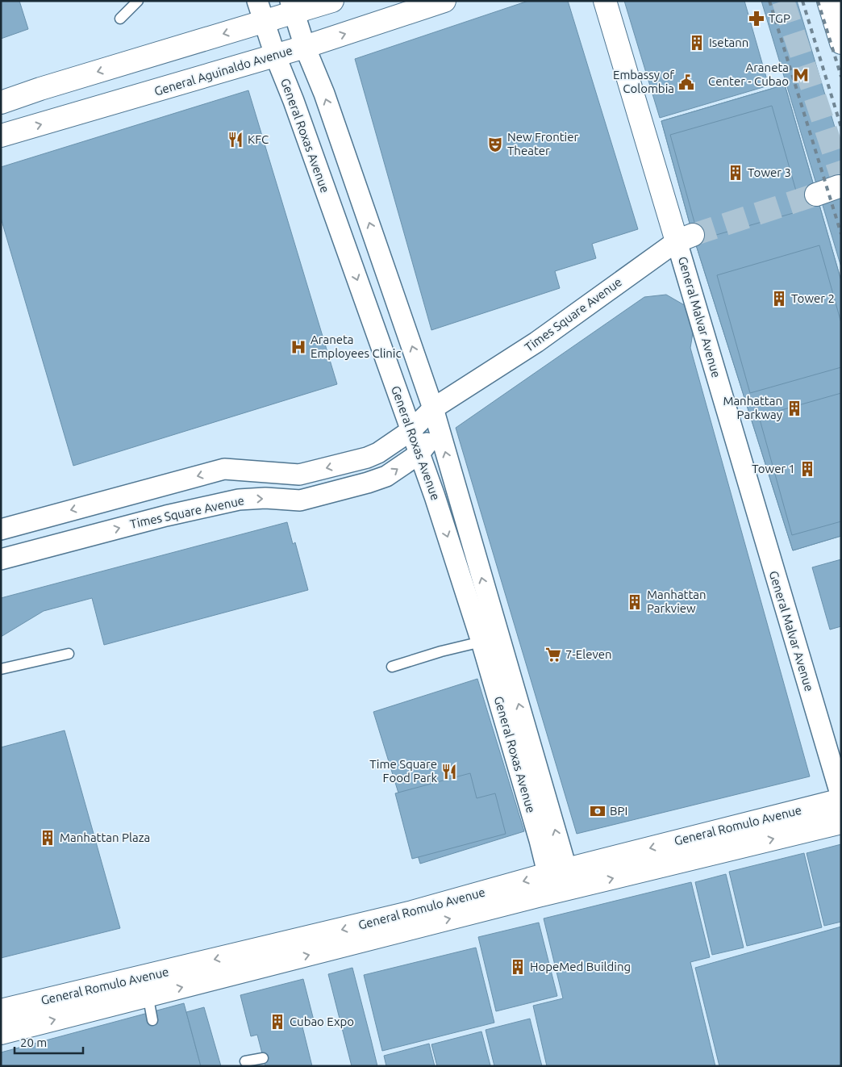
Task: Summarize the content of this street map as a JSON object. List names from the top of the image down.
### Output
{
  "streets": {
    "street": [
      "General Aguinaldo Avenue",
      "General Roxas Avenue",
      "Times Square Avenue",
      "General Malvar Avenue",
      "General Romulo Avenue"
    ]
  },
  "crossings": [
    ["General Aguinaldo Avenue", "General Roxas Avenue"],
    ["General Roxas Avenue", "Times Square Avenue"],
    ["General Roxas Avenue", "General Romulo Avenue"],
    ["Times Square Avenue", "General Malvar Avenue"],
    ["General Malvar Avenue", "General Romulo Avenue"]
  ],
  "places": {
    "pharmacy": ["TGP"],
    "building": [
      "Isetann",
      "Tower 3",
      "Tower 2",
      "Manhattan Parkway",
      "Tower 1",
      "Manhattan Parkview",
      "Manhattan Plaza",
      "HopeMed Building",
      "Cubao Expo"
    ],
    "metro station": ["Araneta Center - Cubao"],
    "public building": ["Embassy of Colombia"],
    "restaurant": ["KFC", "Time Square Food Park"],
    "theatre": ["New Frontier Theater"],
    "hospital": ["Araneta Employees Clinic"],
    "supermarket": ["7-Eleven"],
    "bank": ["BPI"]
  },
  "scale_bar": "20 m"
}
